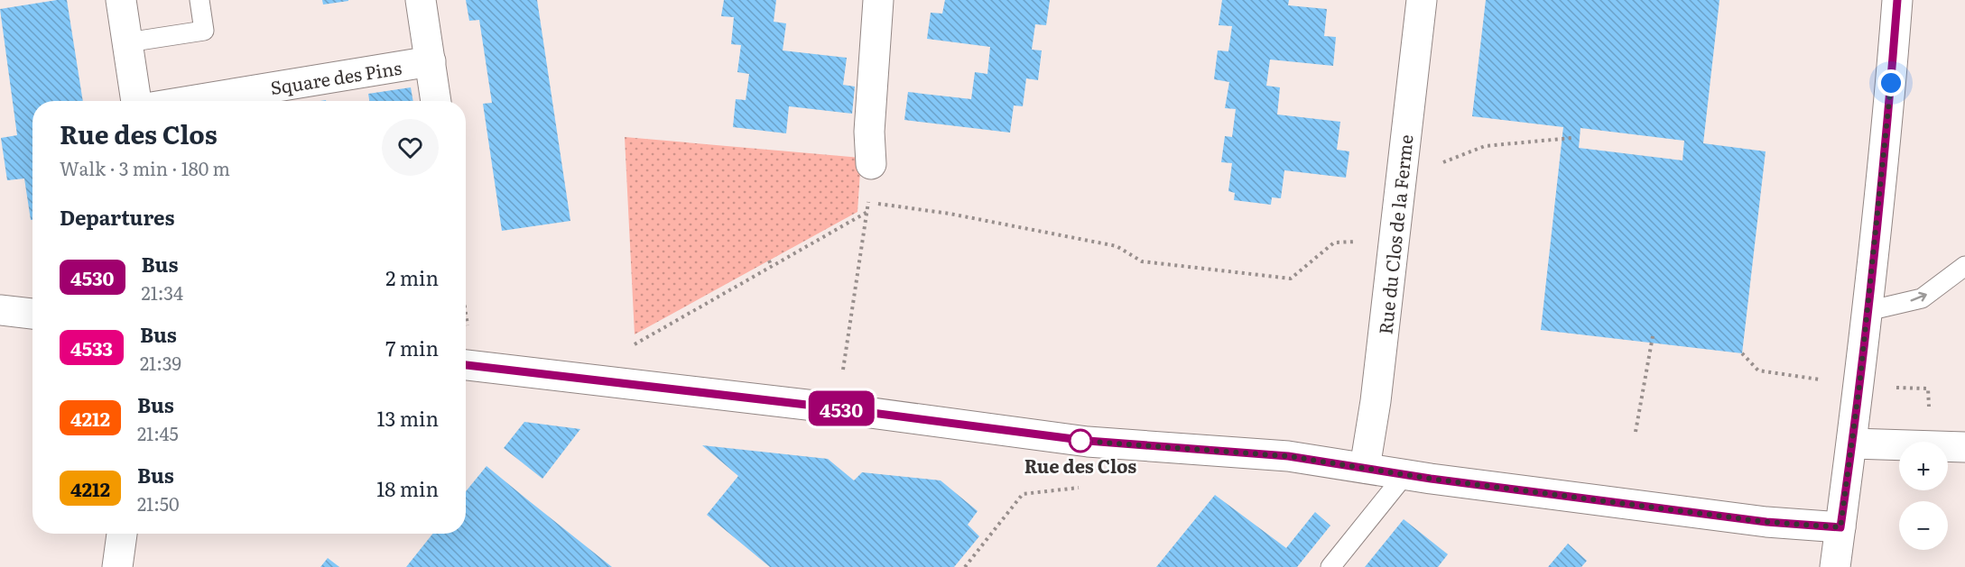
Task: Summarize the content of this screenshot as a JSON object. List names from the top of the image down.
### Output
{
  "streets": {
    "street": ["Square des Pins", "Rue du Clos de la Ferme"]
  },
  "places": ["Rue des Clos"],
  "lines": ["bus line 4530"],
  "page": {
    "on_map": "4530",
    "heading": [
      ["Rue des Clos", "Walk · 3 min · 180 m"],
      "Departures"
    ],
    "list": [
      {
        "mark": "4530",
        "name": "Bus",
        "note": "21:34",
        "value": "2 min"
      },
      {
        "mark": "4533",
        "name": "Bus",
        "note": "21:39",
        "value": "7 min"
      },
      {
        "mark": "4212",
        "name": "Bus",
        "note": "21:45",
        "value": "13 min"
      },
      {
        "mark": "4212",
        "name": "Bus",
        "note": "21:50",
        "value": "18 min"
      }
    ],
    "map_buttons": ["+", "−"]
  }
}
